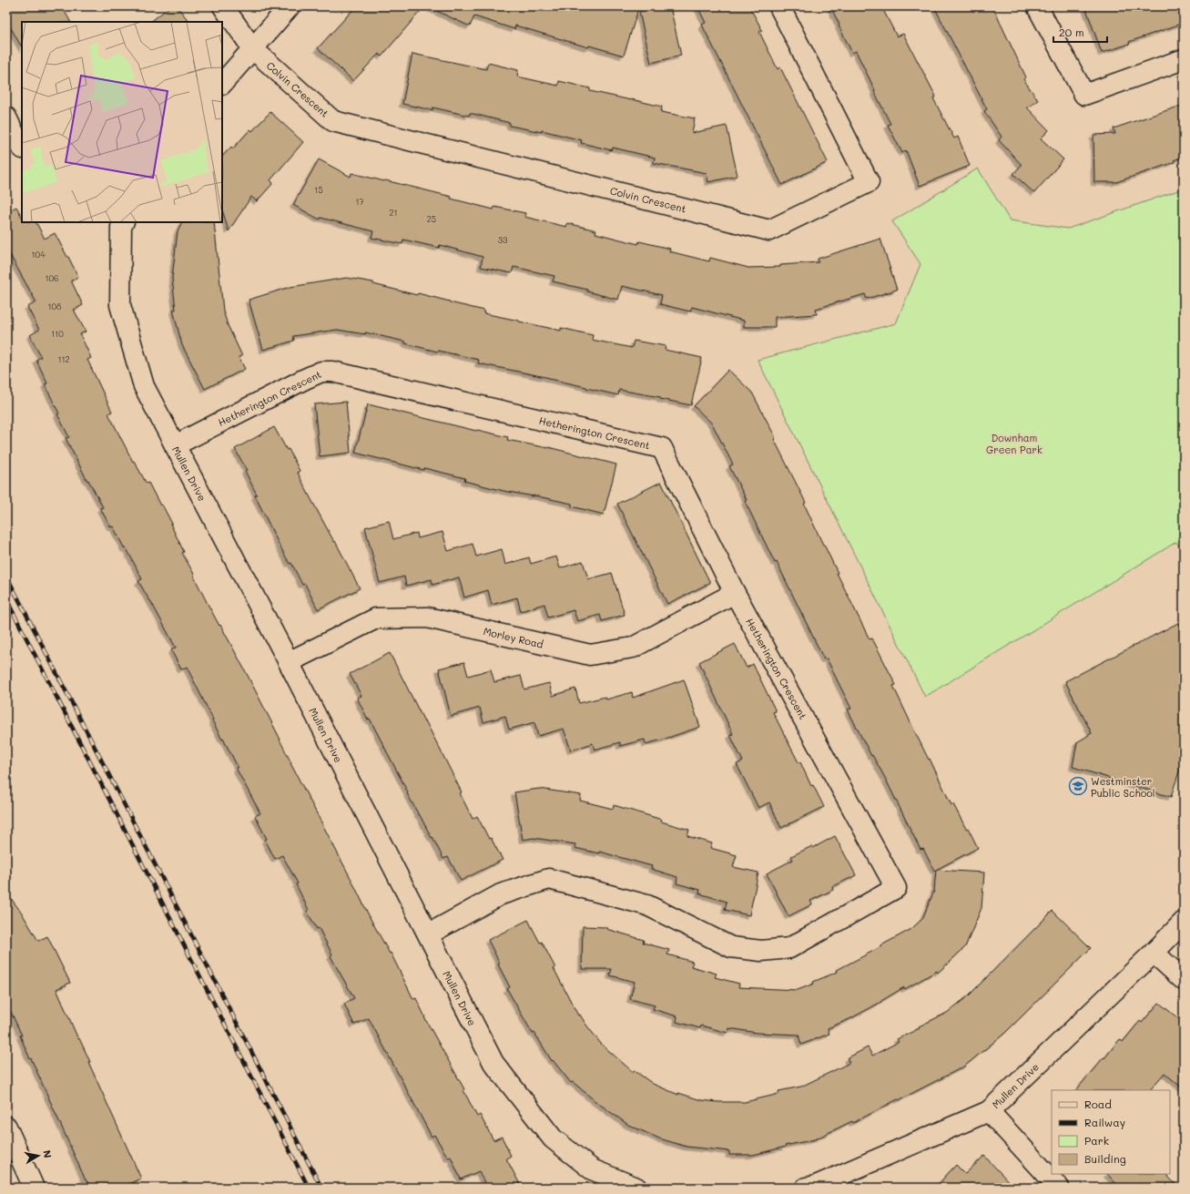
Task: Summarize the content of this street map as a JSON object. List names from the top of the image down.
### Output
{
  "streets": {
    "street": [
      "Colvin Crescent",
      "Hetherington Crescent",
      "Mullen Drive",
      "Morley Road"
    ]
  },
  "crossings": [
    ["Hetherington Crescent", "Mullen Drive"],
    ["Hetherington Crescent", "Morley Road"],
    ["Mullen Drive", "Morley Road"]
  ],
  "parks": ["Downham Green Park"],
  "places": {
    "school or university": ["Westminster Public School"]
  },
  "house_numbers": [
    "15",
    "17",
    "21",
    "25",
    "33",
    "104",
    "106",
    "108",
    "110",
    "112"
  ],
  "legend": [
    "Road",
    "Railway",
    "Park",
    "Building"
  ],
  "scale_bar": "20 m",
  "north": "right"
}
